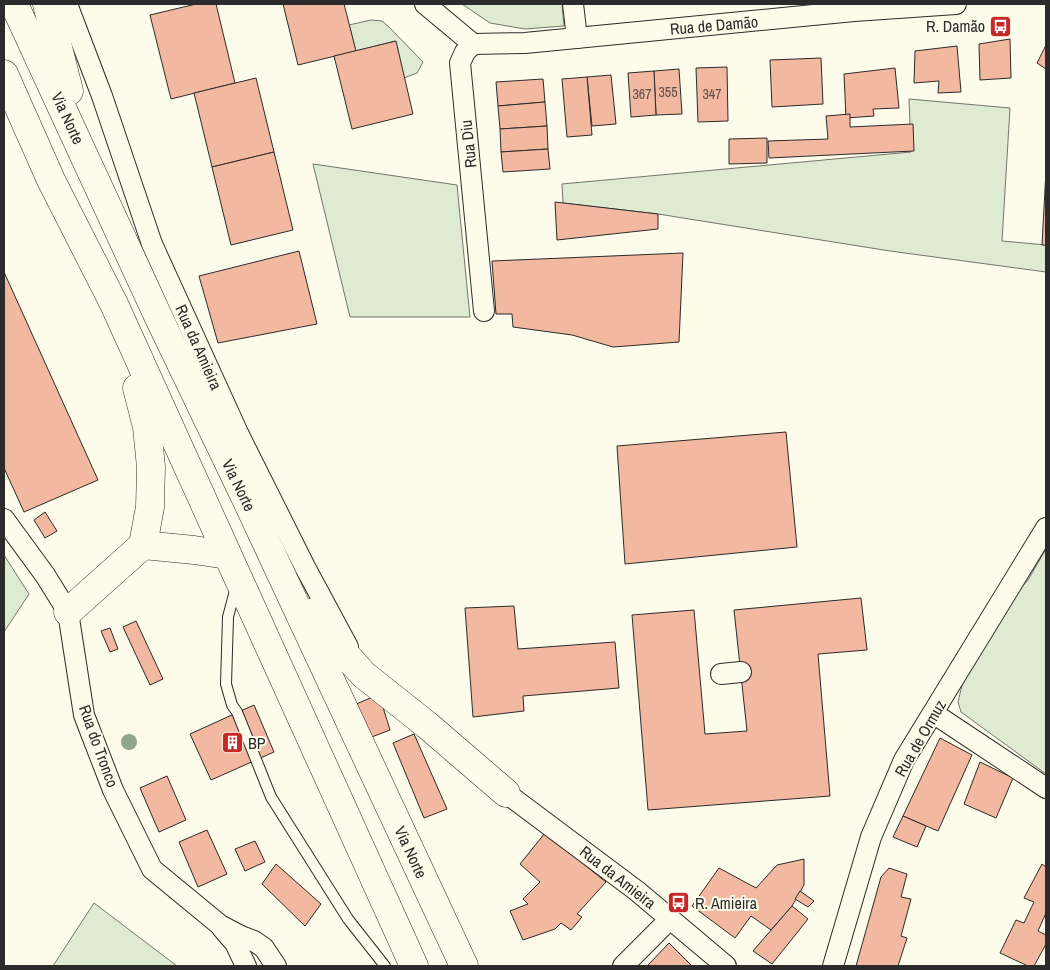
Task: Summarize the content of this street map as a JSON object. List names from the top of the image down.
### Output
{
  "streets": {
    "highway": ["Via Norte"],
    "street": [
      "Rua de Damão",
      "Rua Diu",
      "Rua da Amieira",
      "Rua de Ormuz",
      "Rua do Tronco"
    ]
  },
  "crossings": [
    ["Rua de Damão", "Rua Diu"]
  ],
  "places": {
    "bus stop": ["R. Damão", "R. Amieira"],
    "building": ["BP"]
  },
  "house_numbers": ["355", "367", "347"]
}
